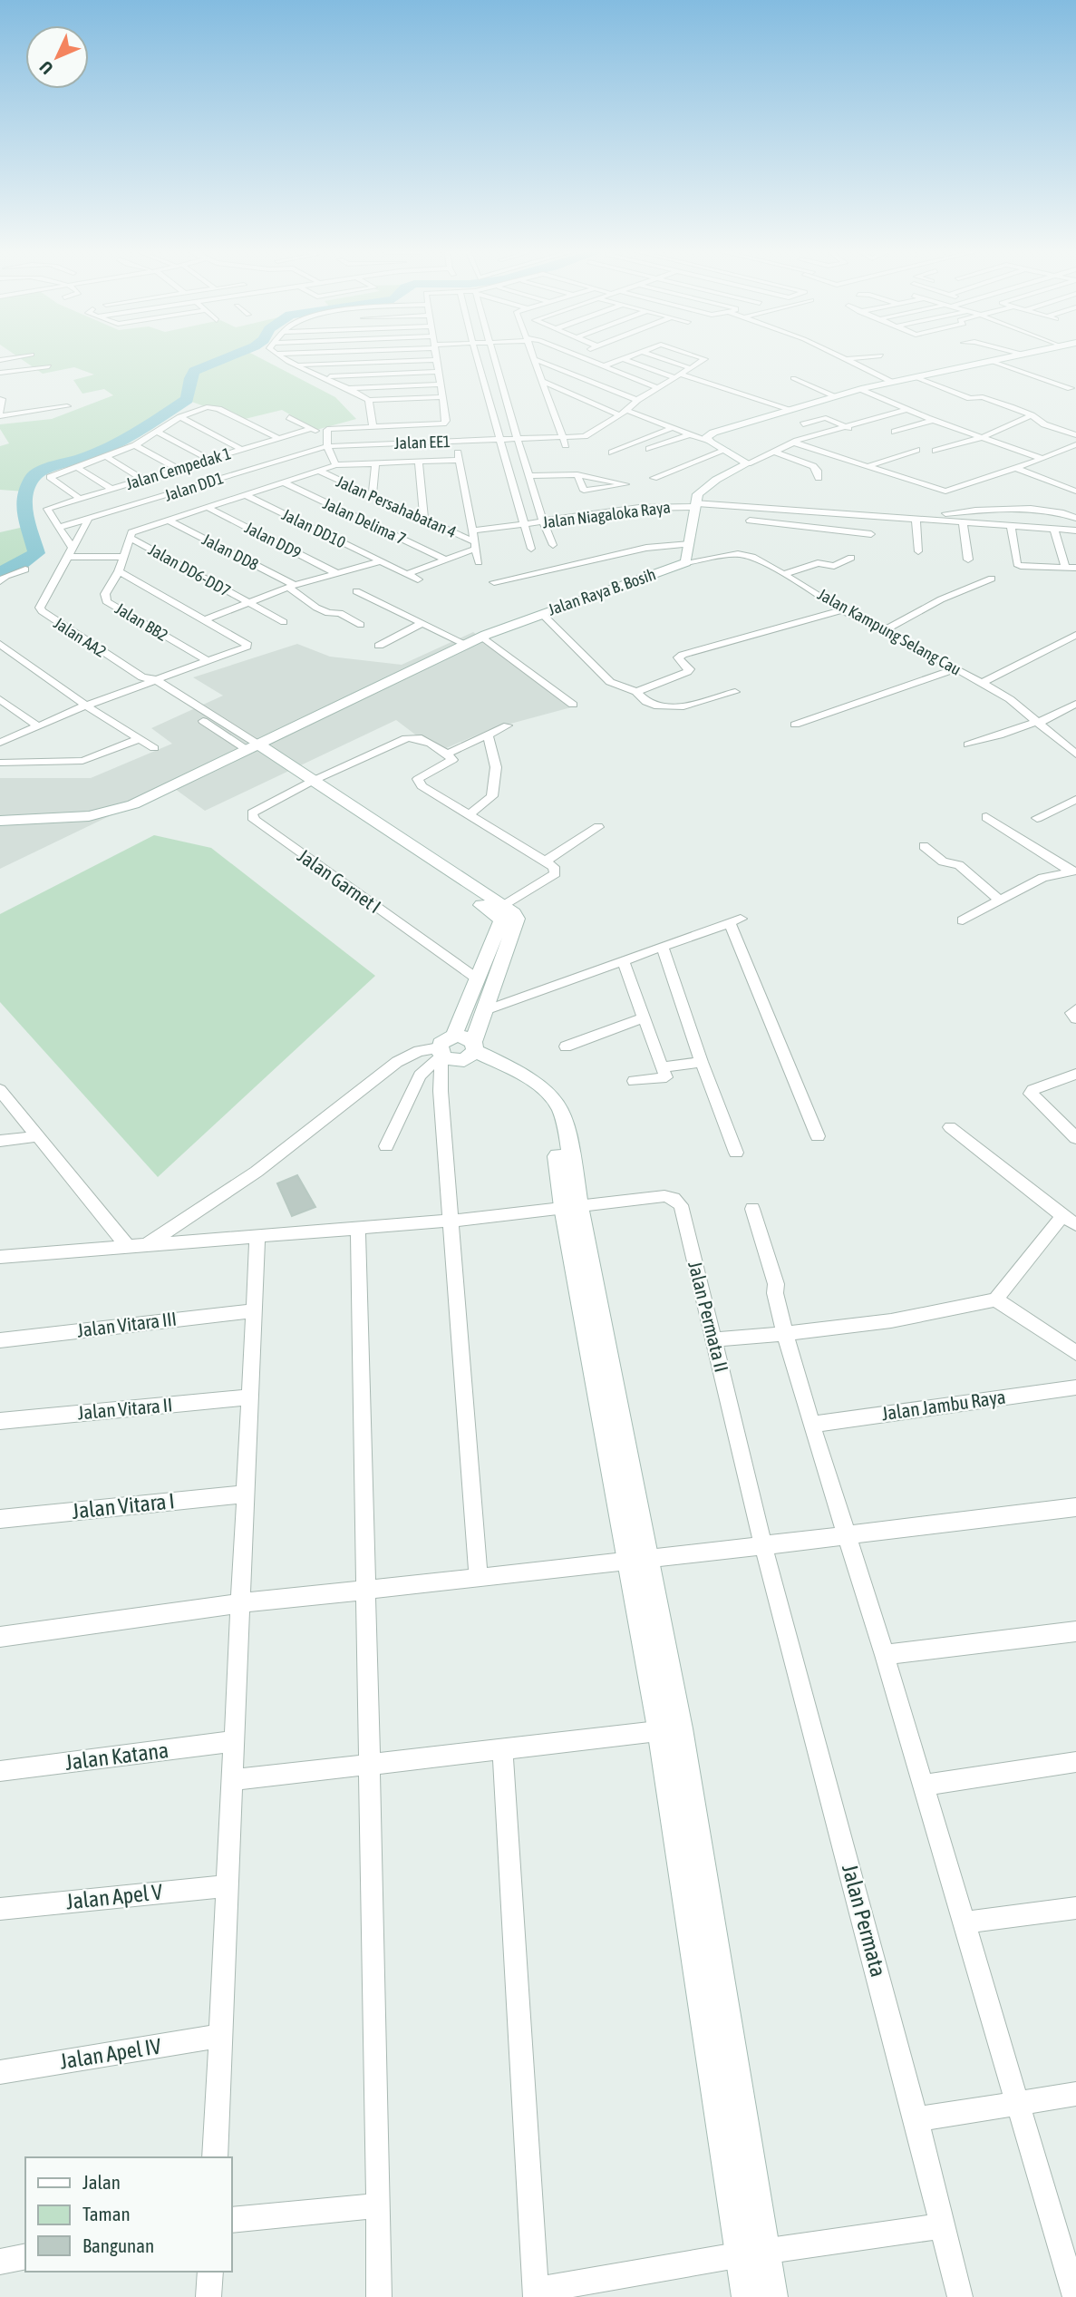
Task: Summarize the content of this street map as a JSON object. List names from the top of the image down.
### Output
{
  "streets": {
    "main road": ["Jalan Raya B. Bosih"],
    "street": [
      "Jalan EE1",
      "Jalan Cempedak 1",
      "Jalan DD1",
      "Jalan Persahabatan 4",
      "Jalan Niagaloka Raya",
      "Jalan Delima 7",
      "Jalan DD10",
      "Jalan DD9",
      "Jalan DD8",
      "Jalan DD6-DD7",
      "Jalan BB2",
      "Jalan Kampung Selang Cau",
      "Jalan AA2",
      "Jalan Garnet I",
      "Jalan Permata II",
      "Jalan Vitara III",
      "Jalan Jambu Raya",
      "Jalan Vitara II",
      "Jalan Vitara I",
      "Jalan Katana",
      "Jalan Apel V",
      "Jalan Permata",
      "Jalan Apel IV"
    ]
  },
  "crossings": [
    ["Jalan EE1", "Jalan DD1"],
    ["Jalan Cempedak 1", "Jalan DD1"],
    ["Jalan DD1", "Jalan AA2"],
    ["Jalan Persahabatan 4", "Jalan Niagaloka Raya"],
    ["Jalan Raya B. Bosih", "Jalan Kampung Selang Cau"],
    ["Jalan Permata II", "Jalan Permata"]
  ],
  "legend": ["Jalan", "Taman", "Bangunan"],
  "north": "bottom left"
}
